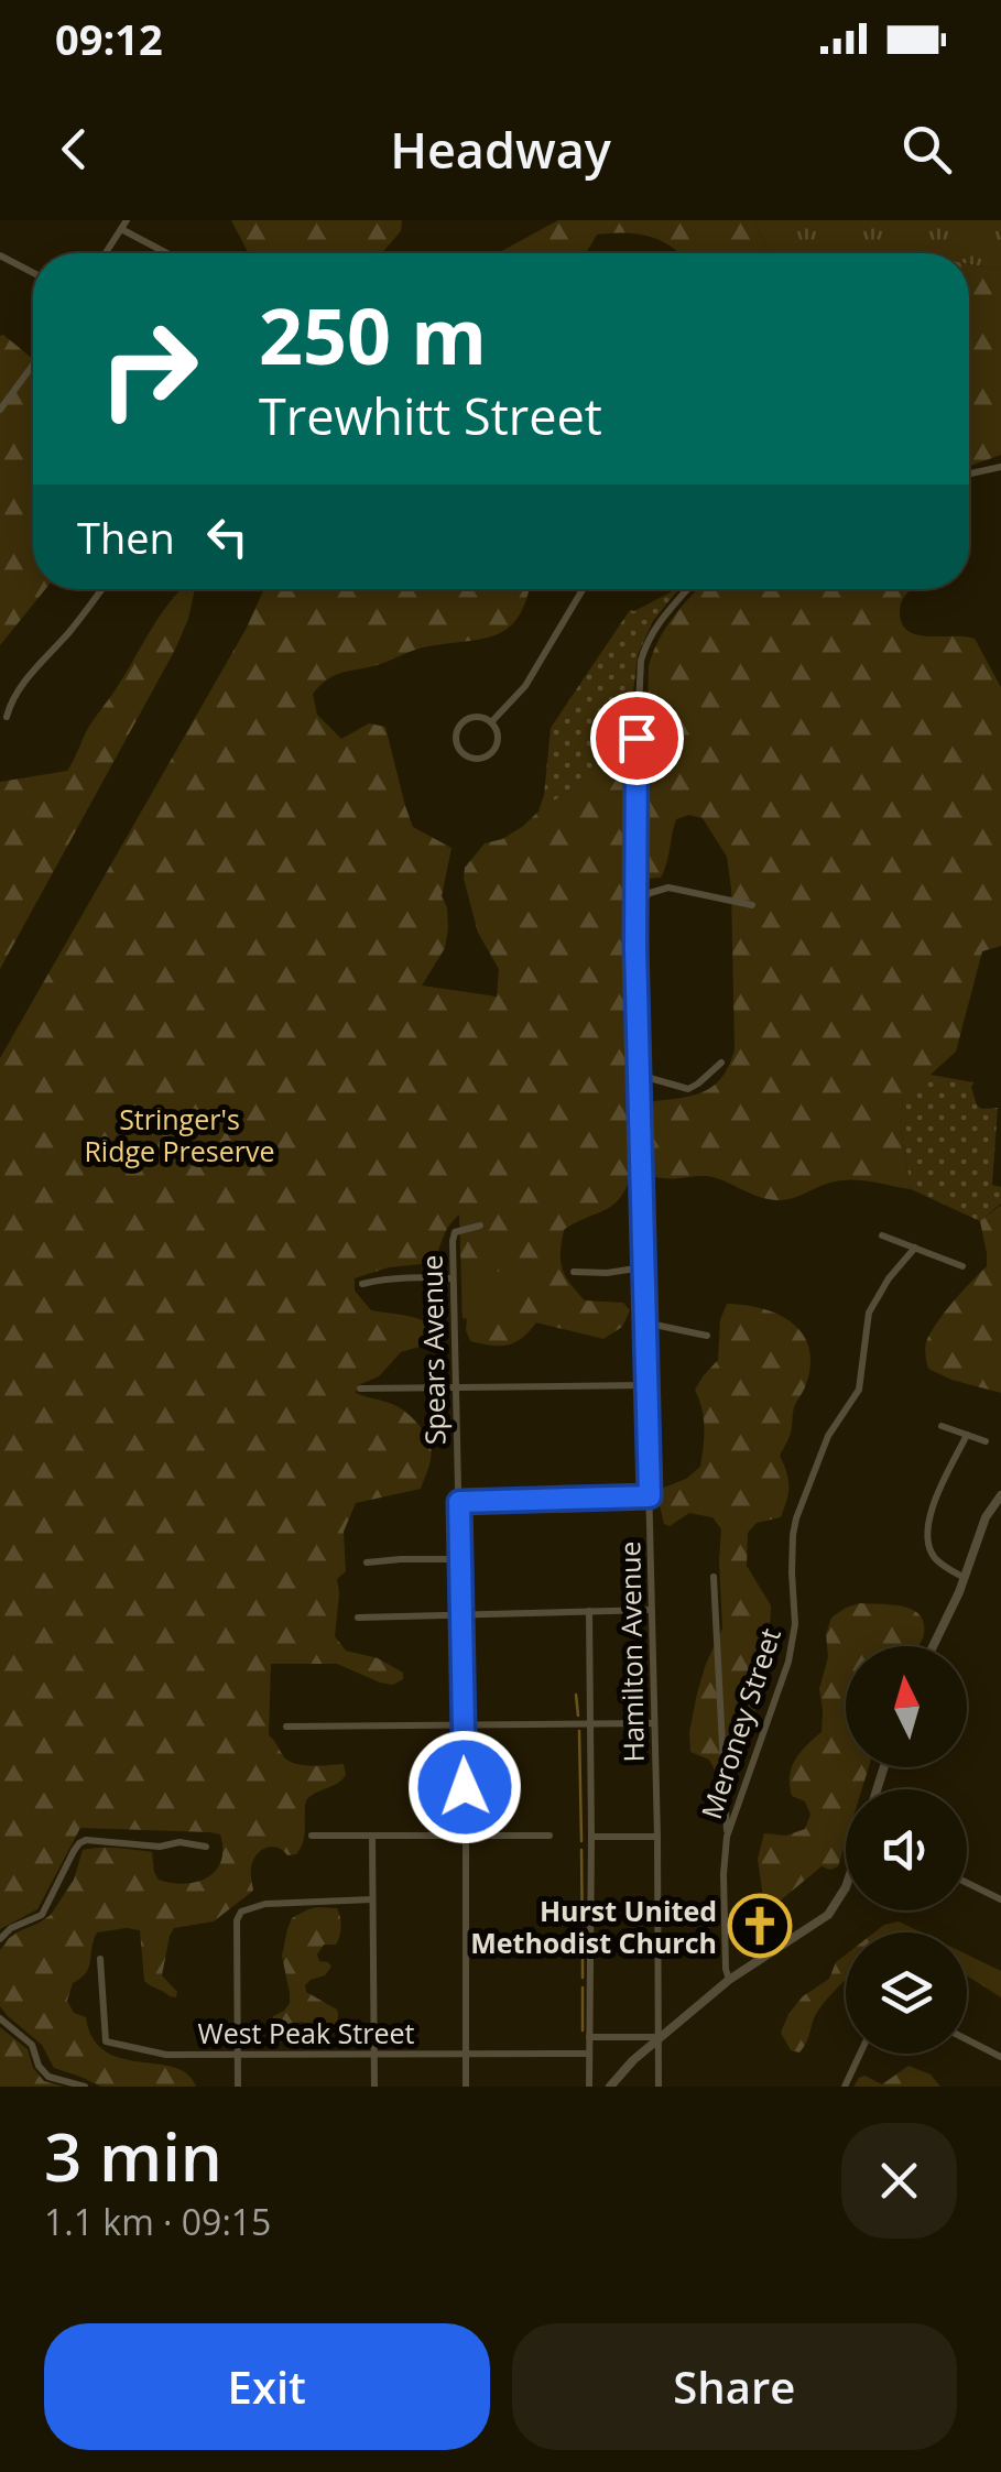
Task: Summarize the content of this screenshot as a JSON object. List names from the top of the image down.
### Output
{
  "streets": {
    "street": [
      "Spears Avenue",
      "Hamilton Avenue",
      "Meroney Street",
      "West Peak Street"
    ]
  },
  "crossings": [
    ["Spears Avenue", "West Peak Street"]
  ],
  "parks": ["Stringer's Ridge Preserve"],
  "places": {
    "church": ["Hurst United Methodist Church"]
  },
  "north": "top",
  "page": {
    "status": "09:12",
    "header": "Headway",
    "turn": ["250 m", "Trewhitt Street"],
    "then": "Then",
    "heading": ["3 min", "1.1 km · 09:15"],
    "buttons": ["Exit", "Share"]
  }
}
